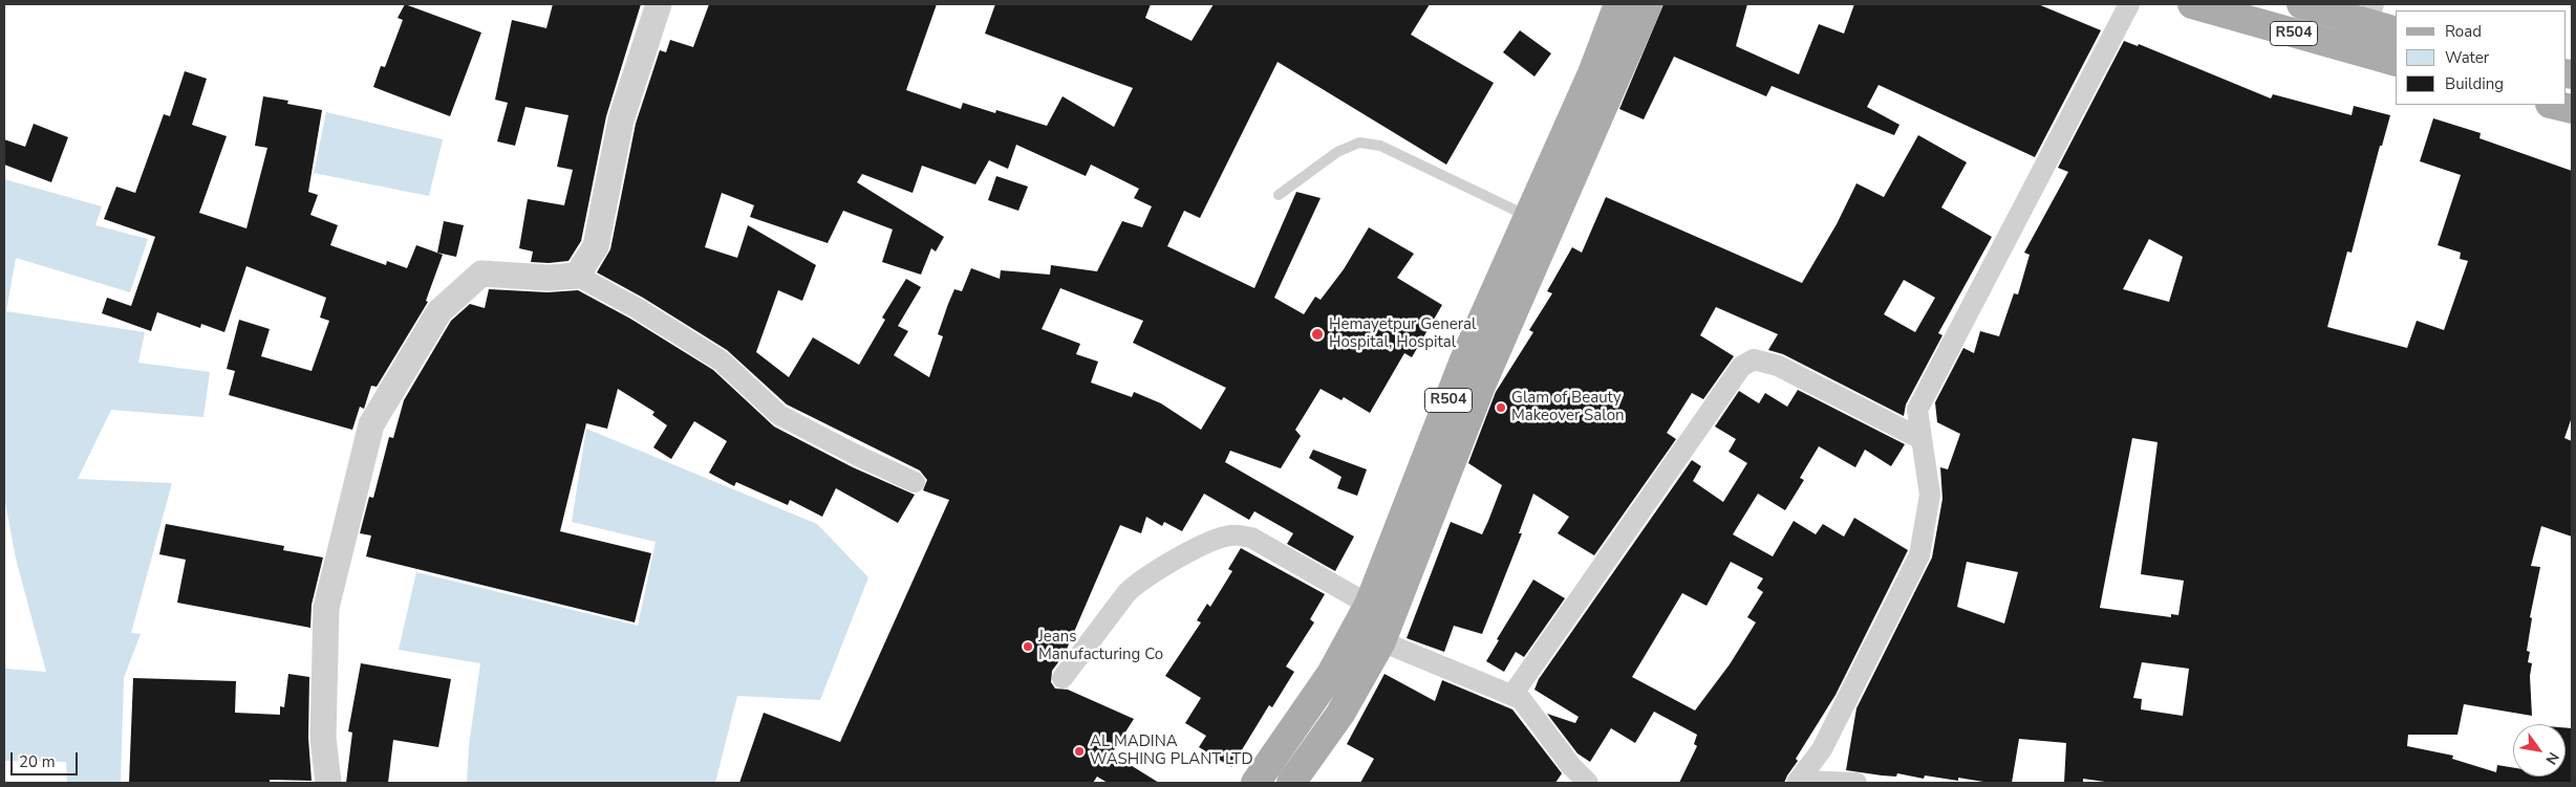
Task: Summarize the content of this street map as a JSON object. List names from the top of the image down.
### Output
{
  "streets": {
    "main road": ["R504"]
  },
  "places": [
    "Hemayetpur General Hospital, Hospital",
    "Glam of Beauty Makeover Salon",
    "Jeans Manufacturing Co",
    "AL MADINA WASHING PLANT LTD"
  ],
  "legend": ["Road", "Water", "Building"],
  "scale_bar": "20 m",
  "north": "bottom right"
}
